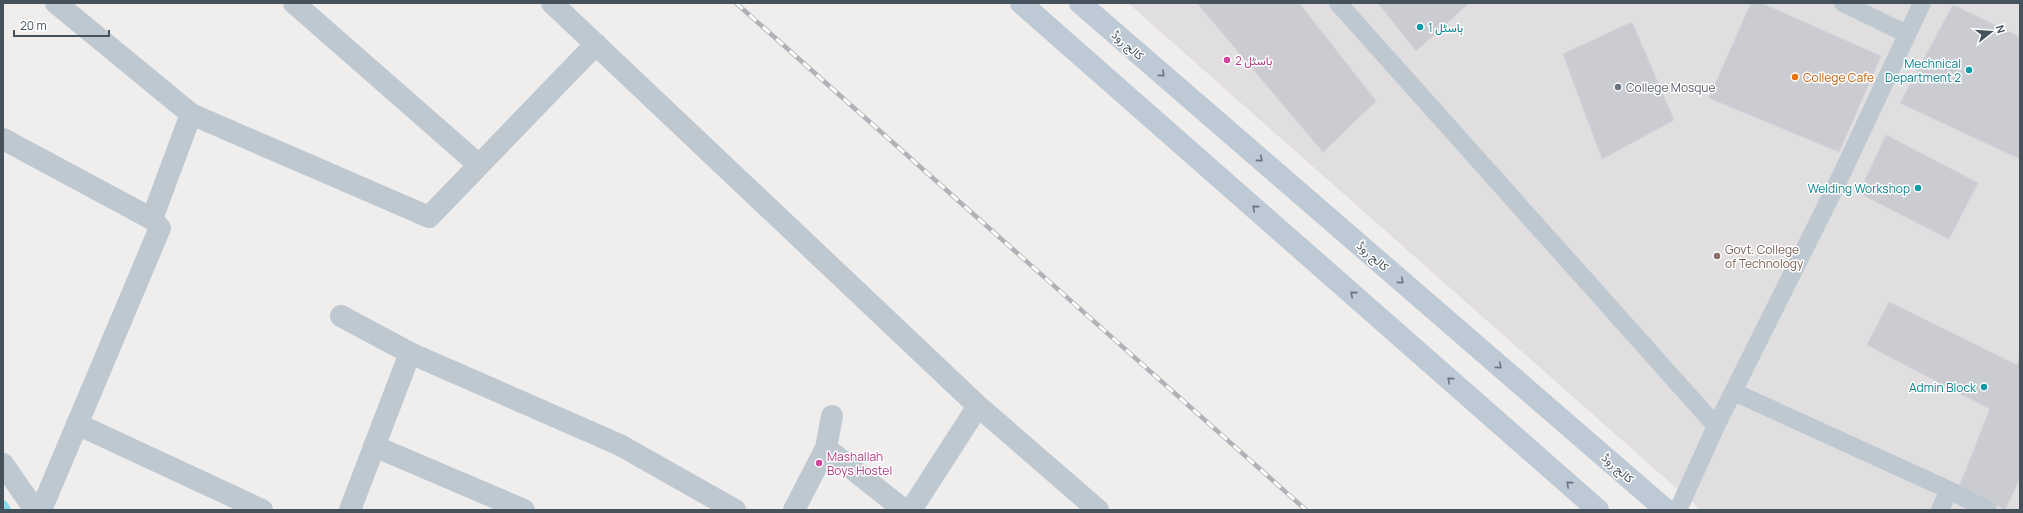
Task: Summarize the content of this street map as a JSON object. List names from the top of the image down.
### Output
{
  "streets": {
    "main road": ["کالج روڈ"]
  },
  "places": [
    "ہاسٹل 1",
    "ہاسٹل 2",
    "Mechnical Department 2",
    "College Cafe",
    "College Mosque",
    "Welding Workshop",
    "Govt. College of Technology",
    "Admin Block",
    "Mashallah Boys Hostel"
  ],
  "scale_bar": "20 m",
  "north": "right"
}
